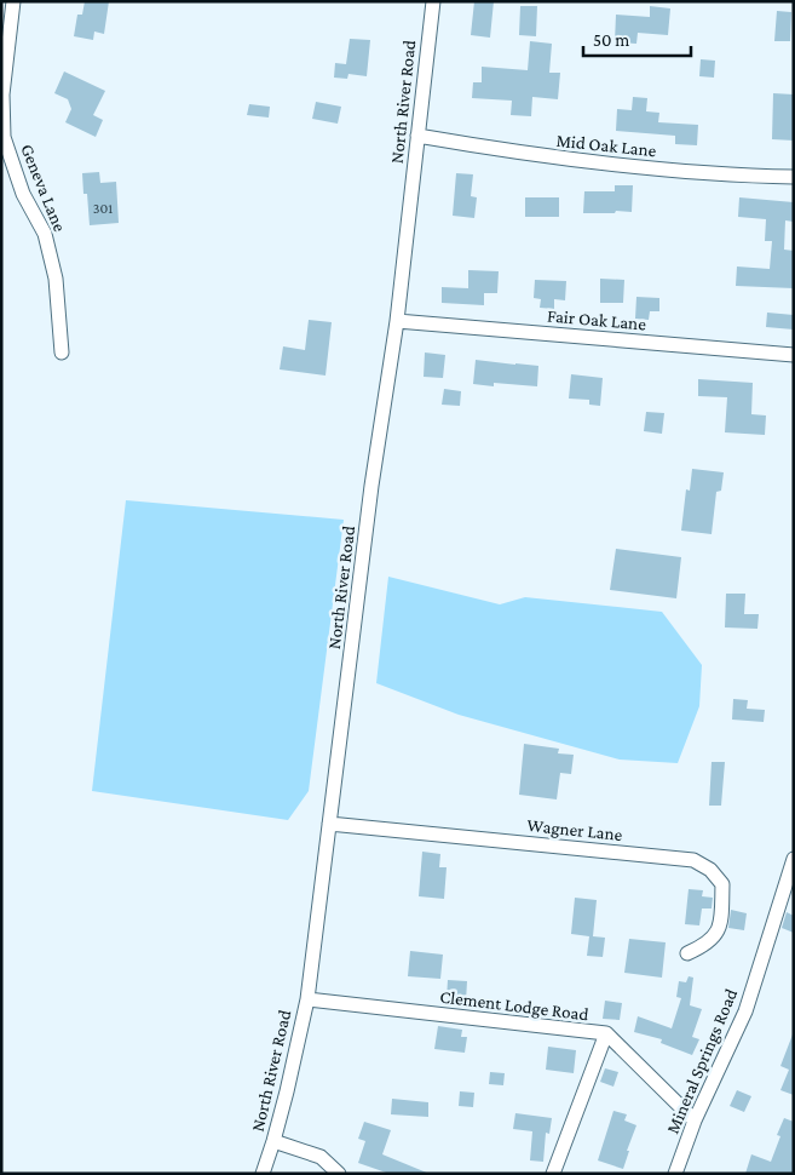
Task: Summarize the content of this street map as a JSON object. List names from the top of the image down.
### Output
{
  "streets": {
    "street": [
      "North River Road",
      "Mid Oak Lane",
      "Geneva Lane",
      "Fair Oak Lane",
      "Wagner Lane",
      "Clement Lodge Road",
      "Mineral Springs Road"
    ]
  },
  "crossings": [
    ["North River Road", "Mid Oak Lane"],
    ["North River Road", "Fair Oak Lane"],
    ["North River Road", "Wagner Lane"],
    ["North River Road", "Clement Lodge Road"]
  ],
  "house_numbers": ["301"],
  "scale_bar": "50 m"
}
